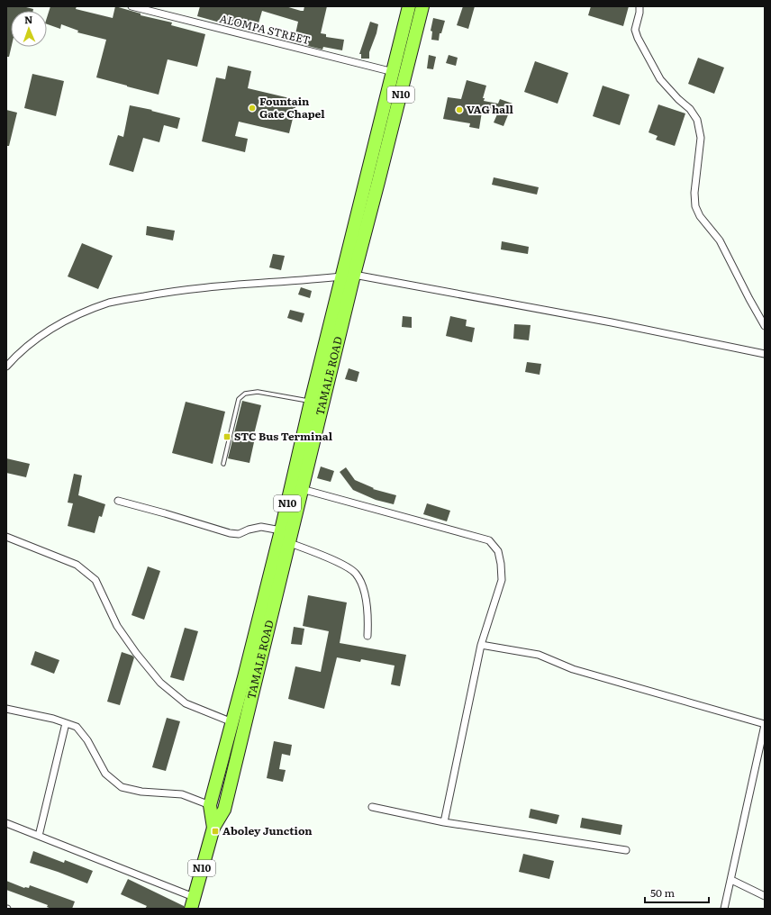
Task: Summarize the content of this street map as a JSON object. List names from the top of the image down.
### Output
{
  "streets": {
    "highway": ["N10", "TAMALE ROAD"],
    "street": ["ALOMPA STREET"]
  },
  "crossings": [
    ["ALOMPA STREET", "TAMALE ROAD"]
  ],
  "places": {
    "other": ["Fountain Gate Chapel", "VAG hall"],
    "transit": ["STC Bus Terminal", "Aboley Junction"]
  },
  "scale_bar": "50 m",
  "north": "top"
}
